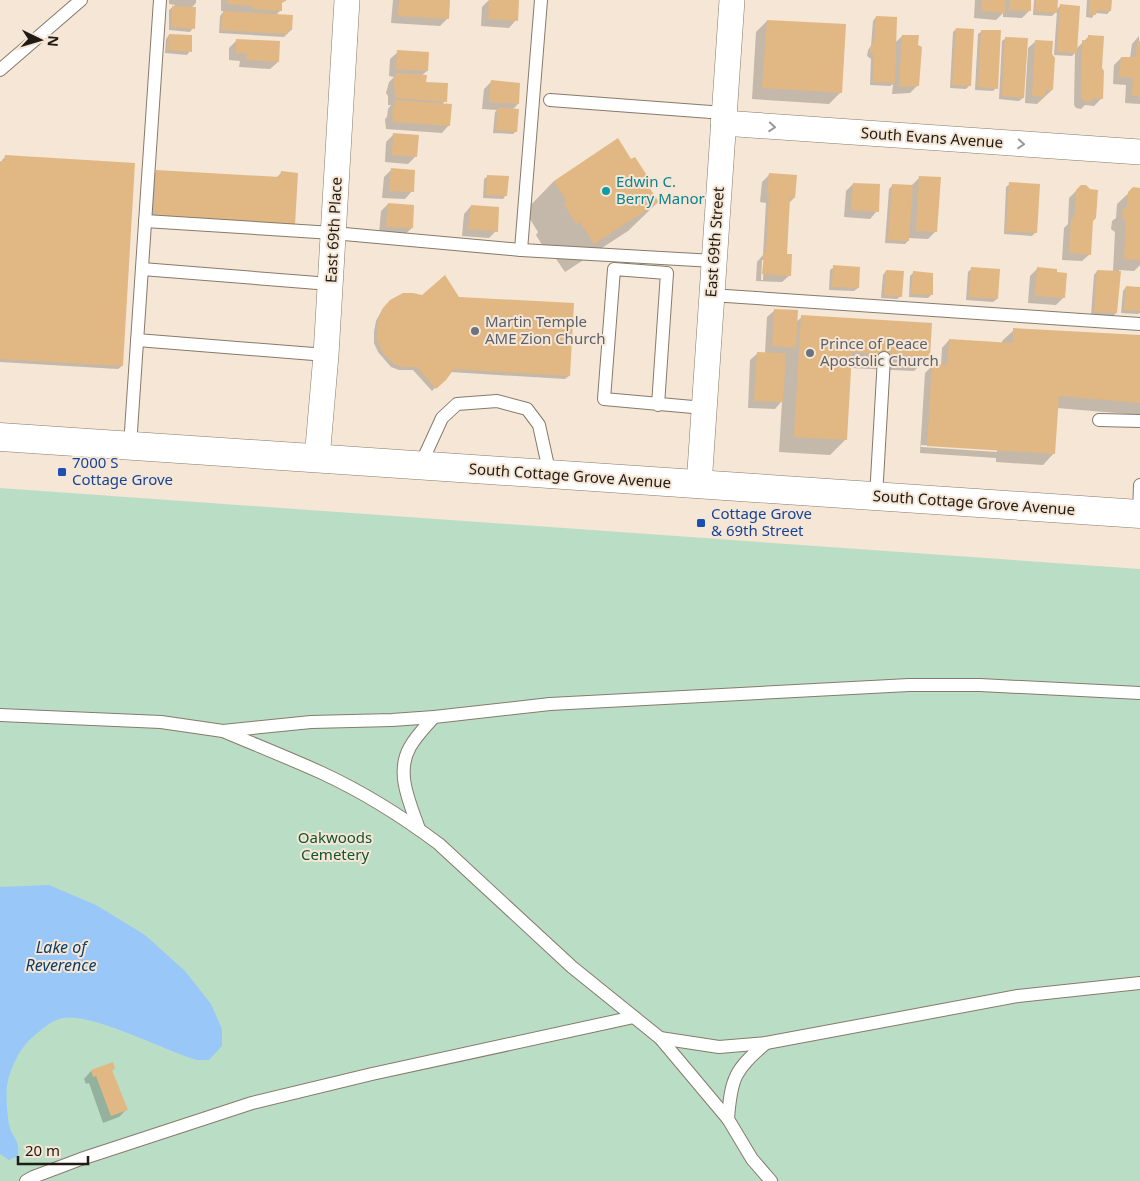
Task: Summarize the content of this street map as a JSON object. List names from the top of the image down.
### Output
{
  "streets": {
    "main road": ["South Cottage Grove Avenue"],
    "street": ["South Evans Avenue", "East 69th Place", "East 69th Street"]
  },
  "crossings": [
    ["South Evans Avenue", "East 69th Street"],
    ["East 69th Place", "South Cottage Grove Avenue"],
    ["East 69th Street", "South Cottage Grove Avenue"]
  ],
  "one_way": ["South Evans Avenue"],
  "water": ["Lake of Reverence"],
  "parks": ["Oakwoods Cemetery"],
  "places": {
    "other": ["Edwin C. Berry Manor", "Martin Temple AME Zion Church", "Prince of Peace Apostolic Church"],
    "transit": ["7000 S Cottage Grove", "Cottage Grove & 69th Street"]
  },
  "scale_bar": "20 m",
  "north": "right"
}
